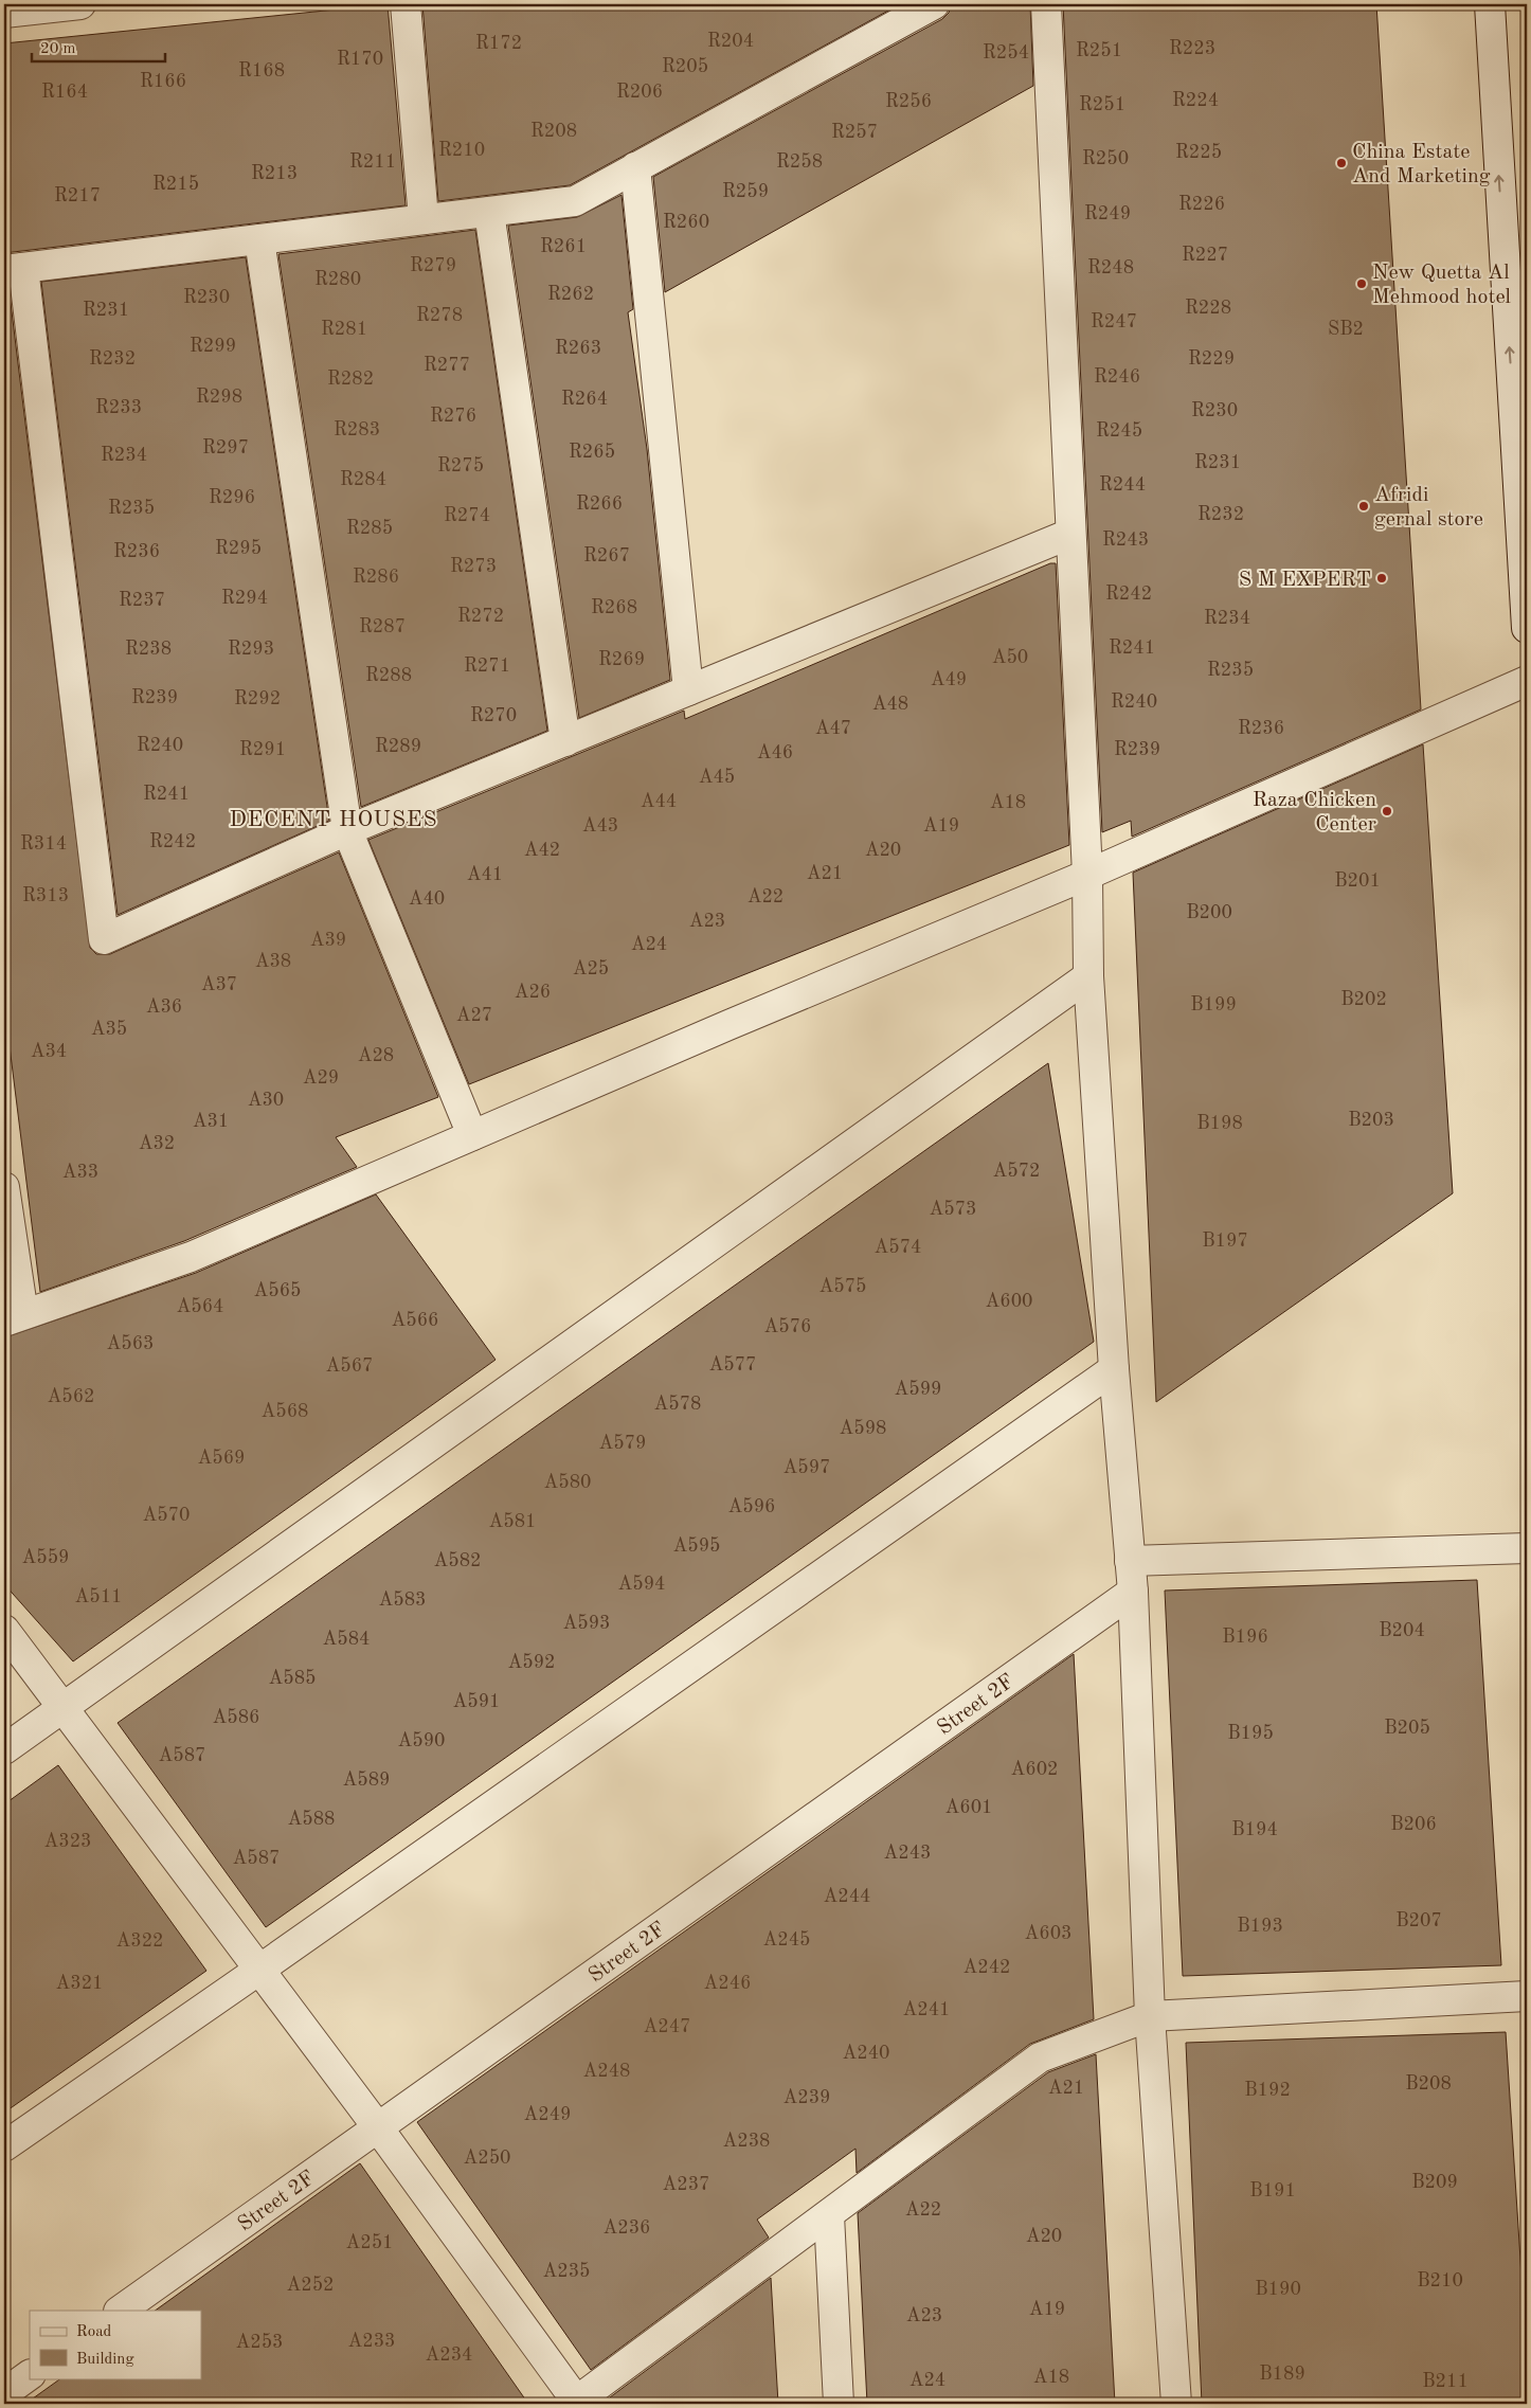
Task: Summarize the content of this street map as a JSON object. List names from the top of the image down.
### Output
{
  "streets": {
    "street": ["Street 2F"]
  },
  "districts": ["DECENT HOUSES"],
  "places": [
    "China Estate And Marketing",
    "New Quetta Al Mehmood hotel",
    "Afridi gernal store",
    "S M EXPERT",
    "Raza Chicken Center"
  ],
  "house_numbers": [
    "R204",
    "R172",
    "R223",
    "R251",
    "R254",
    "R170",
    "R205",
    "R168",
    "R166",
    "R164",
    "R206",
    "R224",
    "R256",
    "R251",
    "R208",
    "R257",
    "R210",
    "R225",
    "R250",
    "R211",
    "R258",
    "R213",
    "R215",
    "R259",
    "R217",
    "R226",
    "R249",
    "R260",
    "R261",
    "R227",
    "R279",
    "R248",
    "R280",
    "R262",
    "R230",
    "R228",
    "R231",
    "R278",
    "R247",
    "R281",
    "SB2",
    "R299",
    "R263",
    "R232",
    "R229",
    "R277",
    "R246",
    "R282",
    "R298",
    "R264",
    "R233",
    "R230",
    "R276",
    "R283",
    "R245",
    "R297",
    "R265",
    "R234",
    "R231",
    "R275",
    "R284",
    "R244",
    "R296",
    "R266",
    "R235",
    "R232",
    "R274",
    "R285",
    "R243",
    "R295",
    "R236",
    "R267",
    "R273",
    "R286",
    "R242",
    "R294",
    "R237",
    "R268",
    "R272",
    "R234",
    "R287",
    "R241",
    "R238",
    "R293",
    "A50",
    "R269",
    "R271",
    "R235",
    "R288",
    "A49",
    "R239",
    "R292",
    "R240",
    "A48",
    "R270",
    "A47",
    "R236",
    "R240",
    "R289",
    "R291",
    "R239",
    "A46",
    "A45",
    "R241",
    "A44",
    "A18",
    "A43",
    "A19",
    "R242",
    "R314",
    "A42",
    "A20",
    "A21",
    "A41",
    "B201",
    "R313",
    "A22",
    "A40",
    "B200",
    "A23",
    "A39",
    "A24",
    "A38",
    "A25",
    "A37",
    "A26",
    "B202",
    "B199",
    "A36",
    "A27",
    "A35",
    "A34",
    "A28",
    "A29",
    "A30",
    "B203",
    "A31",
    "B198",
    "A32",
    "A572",
    "A33",
    "A573",
    "B197",
    "A574",
    "A575",
    "A565",
    "A600",
    "A564",
    "A566",
    "A576",
    "A563",
    "A577",
    "A567",
    "A599",
    "A562",
    "A578",
    "A568",
    "A598",
    "A579",
    "A569",
    "A597",
    "A580",
    "A596",
    "A570",
    "A581",
    "A595",
    "A559",
    "A582",
    "A594",
    "A511",
    "A583",
    "A593",
    "B204",
    "B196",
    "A584",
    "A592",
    "A585",
    "A591",
    "A586",
    "B205",
    "B195",
    "A590",
    "A587",
    "A602",
    "A589",
    "A601",
    "A588",
    "B206",
    "B194",
    "A323",
    "A243",
    "A587",
    "A244",
    "B207",
    "B193",
    "A603",
    "A245",
    "A322",
    "A242",
    "A321",
    "A246",
    "A241",
    "A247",
    "A240",
    "A248",
    "B208",
    "A21",
    "B192",
    "A239",
    "A249",
    "A238",
    "A250",
    "B209",
    "A237",
    "B191",
    "A22",
    "A236",
    "A20",
    "A251",
    "A235",
    "B210",
    "A252",
    "B190",
    "A19",
    "A23",
    "A233",
    "A253",
    "A234",
    "B189",
    "A18",
    "A24",
    "B211"
  ],
  "legend": ["Road", "Building"],
  "scale_bar": "20 m"
}
